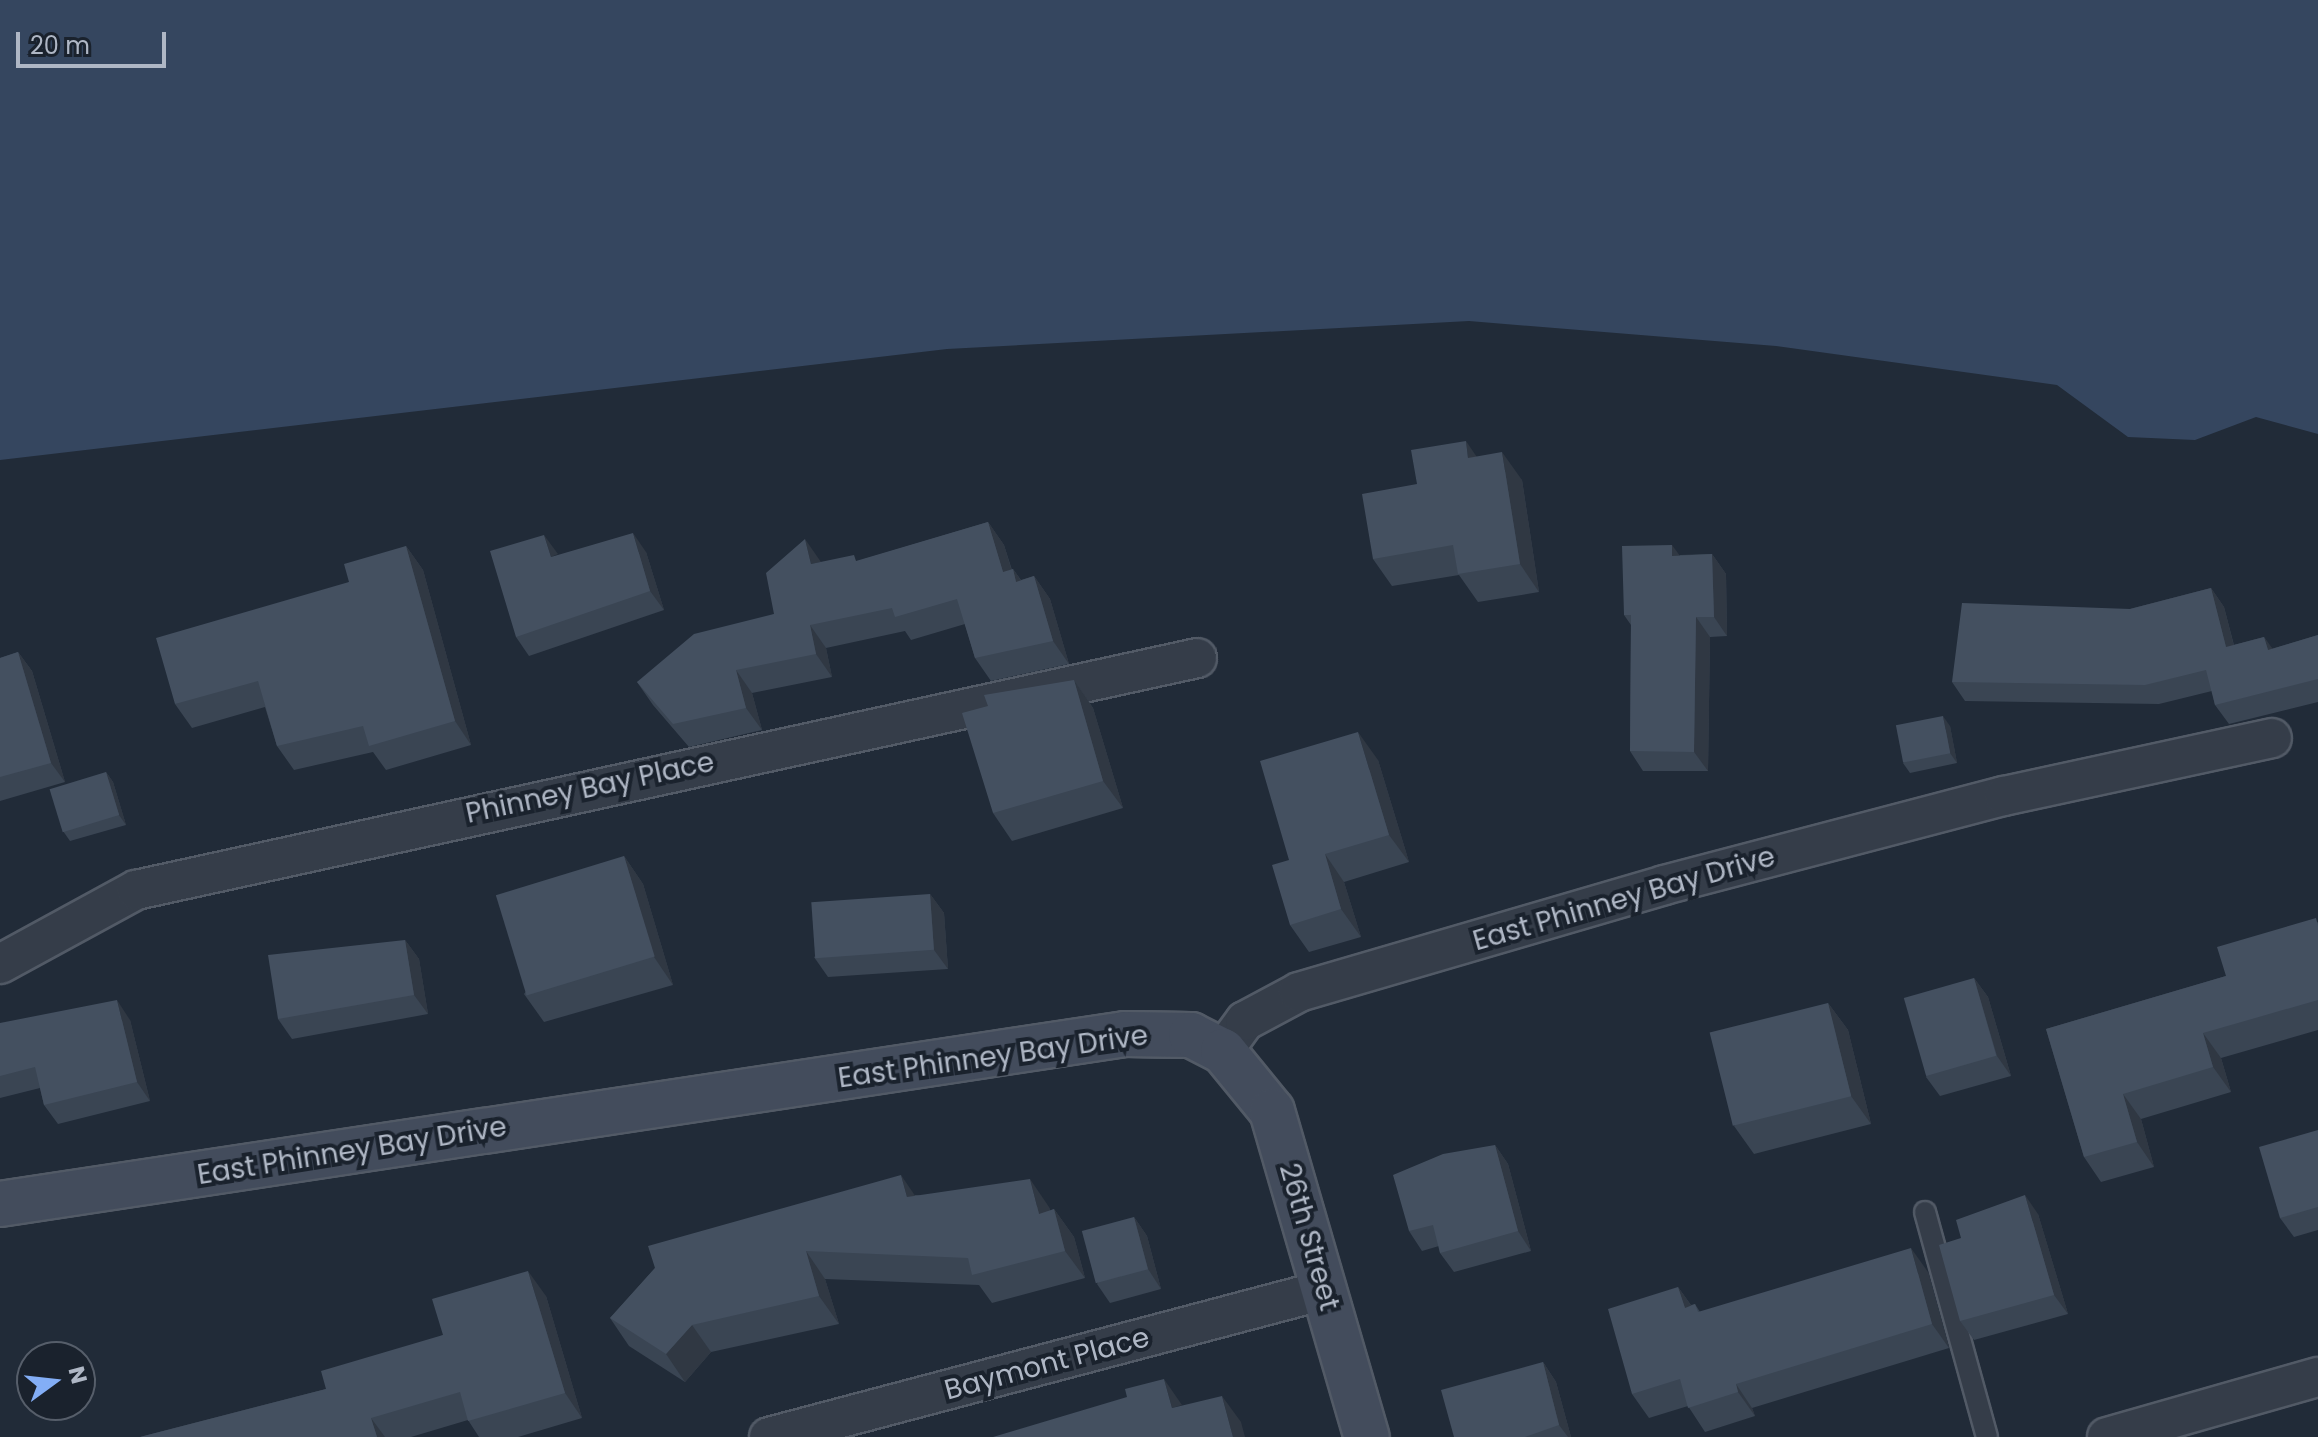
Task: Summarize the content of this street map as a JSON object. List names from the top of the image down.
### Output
{
  "streets": {
    "street": [
      "Phinney Bay Place",
      "East Phinney Bay Drive",
      "26th Street",
      "Baymont Place"
    ]
  },
  "crossings": [
    ["East Phinney Bay Drive", "26th Street"],
    ["26th Street", "Baymont Place"]
  ],
  "scale_bar": "20 m",
  "north": "right"
}
